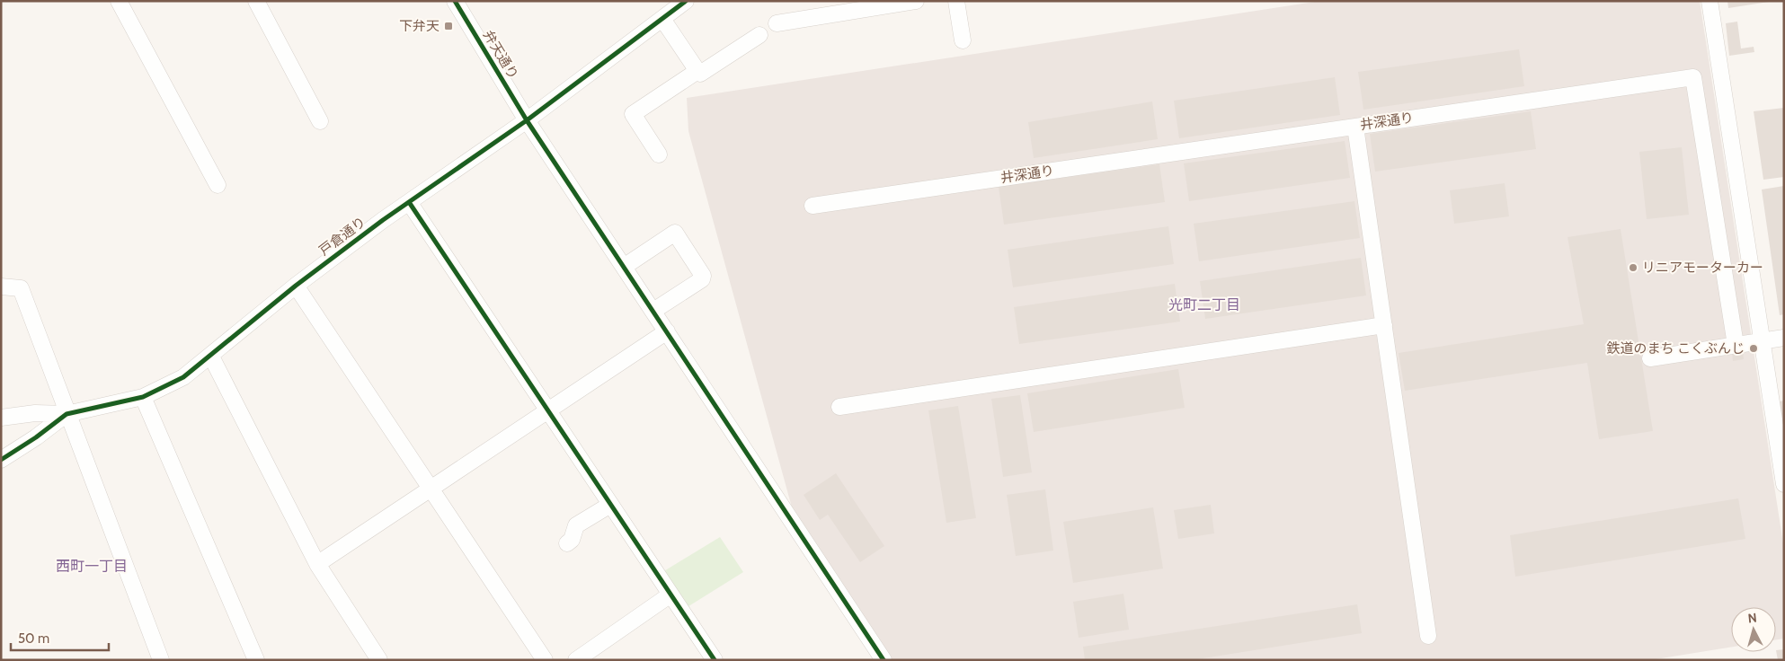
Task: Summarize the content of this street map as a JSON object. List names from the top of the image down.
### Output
{
  "streets": {
    "street": ["弁天通り", "井深通り", "戸倉通り"]
  },
  "crossings": [
    ["弁天通り", "戸倉通り"]
  ],
  "districts": ["光町二丁目", "西町一丁目"],
  "places": {
    "transit": ["下弁天"],
    "other": ["リニアモーターカー", "鉄道のまち こくぶんじ"]
  },
  "scale_bar": "50 m",
  "north": "top"
}
